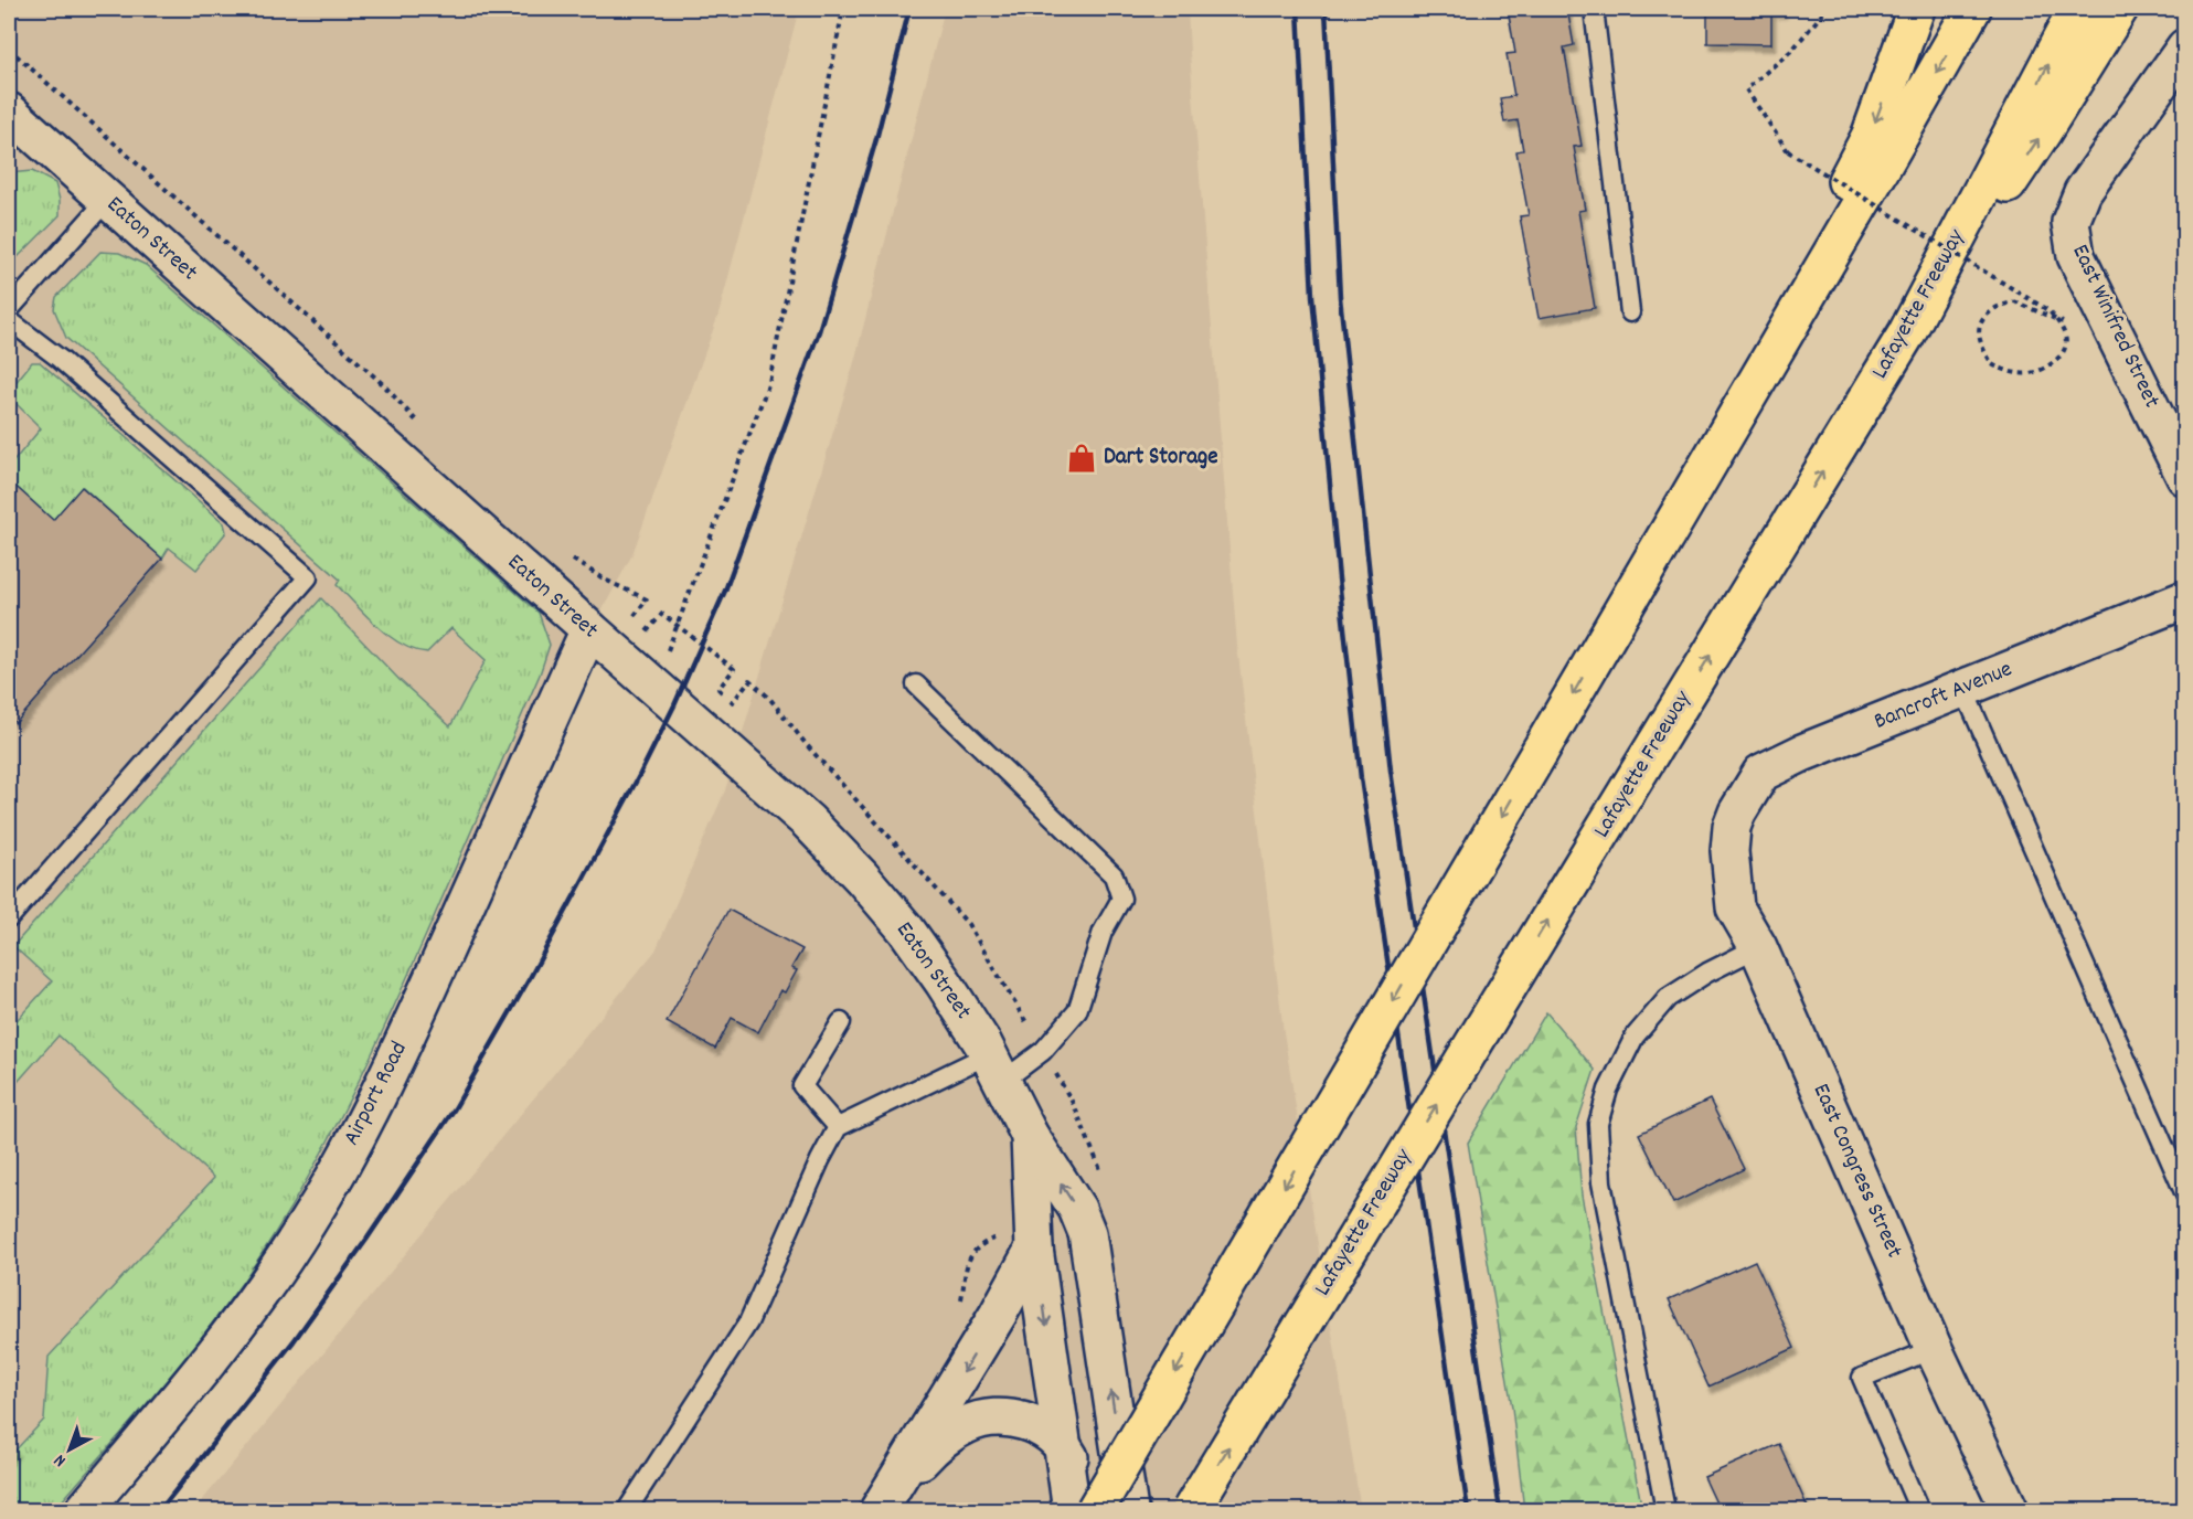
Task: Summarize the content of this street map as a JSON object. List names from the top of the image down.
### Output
{
  "streets": {
    "highway": ["Lafayette Freeway"],
    "street": [
      "Eaton Street",
      "East Winifred Street",
      "Bancroft Avenue",
      "Airport Road",
      "East Congress Street"
    ]
  },
  "crossings": [
    ["Eaton Street", "Airport Road"],
    ["Bancroft Avenue", "East Congress Street"]
  ],
  "places": {
    "shop": ["Dart Storage"]
  },
  "north": "bottom left"
}
